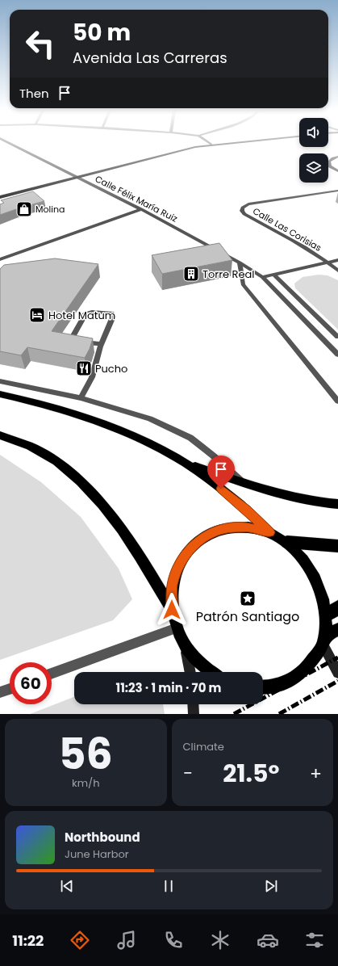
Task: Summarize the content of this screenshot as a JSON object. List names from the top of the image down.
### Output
{
  "streets": {
    "street": ["Calle Félix María Ruiz", "Calle Las Corisias"]
  },
  "places": {
    "shop": ["Molina"],
    "building": ["Torre Real"],
    "hotel": ["Hotel Matum"],
    "restaurant": ["Pucho"],
    "place": ["Patrón Santiago"]
  },
  "page": {
    "turn": ["50 m", "Avenida Las Carreras"],
    "then": "Then",
    "limit": "60",
    "trip": "11:23 · 1 min · 70 m",
    "tile": [
      ["56", "km/h"],
      "Climate"
    ],
    "heat": ["−", "21.5°", "+"],
    "song": ["Northbound", "June Harbor"],
    "tabs": "11:22"
  }
}
